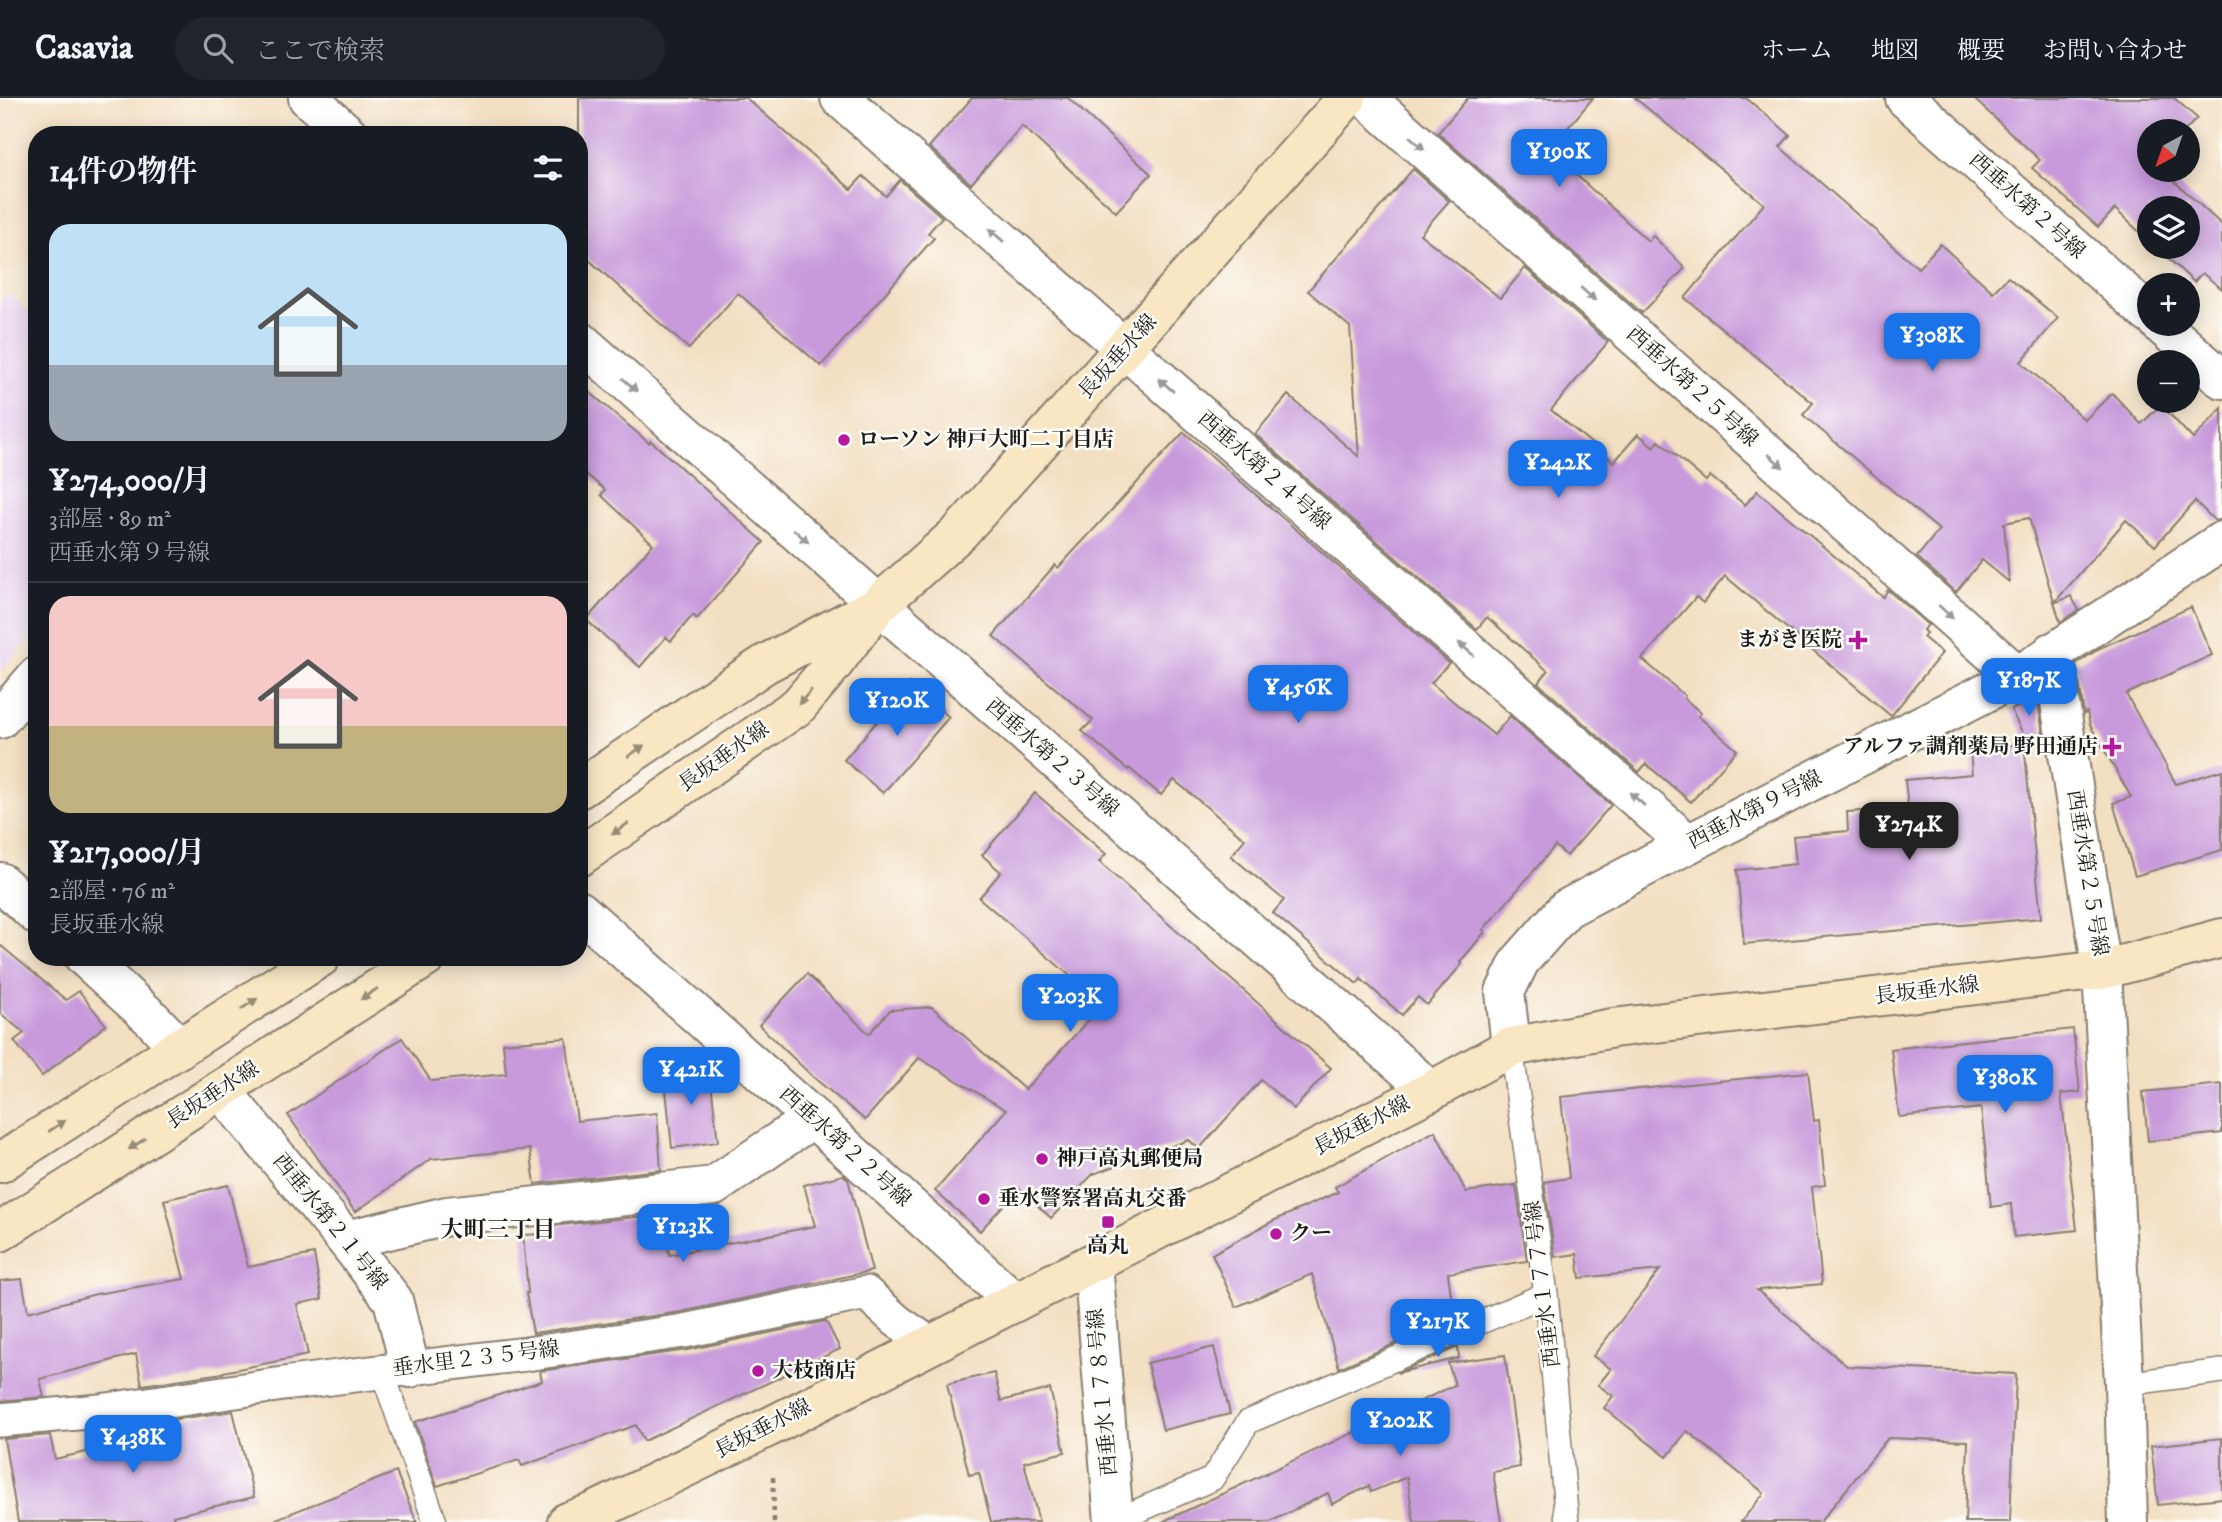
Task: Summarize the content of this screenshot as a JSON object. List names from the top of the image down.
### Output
{
  "streets": {
    "main road": ["長坂垂水線"],
    "street": [
      "西垂水第２号線",
      "西垂水第２５号線",
      "西垂水第２４号線",
      "西垂水第２３号線",
      "西垂水第９号線",
      "西垂水第２２号線",
      "西垂水第２１号線",
      "垂水里２３５号線",
      "西垂水１７８号線"
    ],
    "lane": ["西垂水１７７号線"]
  },
  "crossings": [
    ["長坂垂水線", "西垂水第２５号線"],
    ["長坂垂水線", "西垂水第２４号線"],
    ["長坂垂水線", "西垂水第２３号線"],
    ["長坂垂水線", "西垂水第９号線"],
    ["長坂垂水線", "西垂水第２２号線"],
    ["長坂垂水線", "西垂水第２１号線"],
    ["長坂垂水線", "西垂水１７７号線"],
    ["長坂垂水線", "垂水里２３５号線"],
    ["長坂垂水線", "西垂水１７８号線"],
    ["西垂水第２５号線", "西垂水第９号線"],
    ["西垂水第２４号線", "西垂水第９号線"],
    ["西垂水第９号線", "西垂水１７７号線"],
    ["西垂水第２１号線", "垂水里２３５号線"]
  ],
  "one_way": ["西垂水第２５号線", "西垂水第２４号線"],
  "districts": ["大町三丁目"],
  "places": {
    "other": [
      "ローソン 神戸大町二丁目店",
      "神戸高丸郵便局",
      "垂水警察署高丸交番",
      "クー",
      "大枝商店"
    ],
    "health": ["まがき医院", "アルファ調剤薬局 野田通店"],
    "transit": ["高丸"]
  },
  "north": "bottom left",
  "page": {
    "header": "Casavia",
    "search": "ここで検索",
    "nav": [
      "ホーム",
      "地図",
      "概要",
      "お問い合わせ"
    ],
    "map_buttons": ["+", "−"],
    "heading": "14件の物件",
    "price": [
      "¥190K",
      "¥308K",
      "¥242K",
      "¥187K",
      "¥456K",
      "¥120K",
      "¥274K",
      "¥203K",
      "¥421K",
      "¥380K",
      "¥123K",
      "¥217K",
      "¥202K",
      "¥438K"
    ],
    "list": [
      {
        "name": "¥274,000/月",
        "note": "3部屋 · 89 m² · 西垂水第９号線"
      },
      {
        "name": "¥217,000/月",
        "note": "2部屋 · 76 m² · 長坂垂水線"
      }
    ]
  }
}
